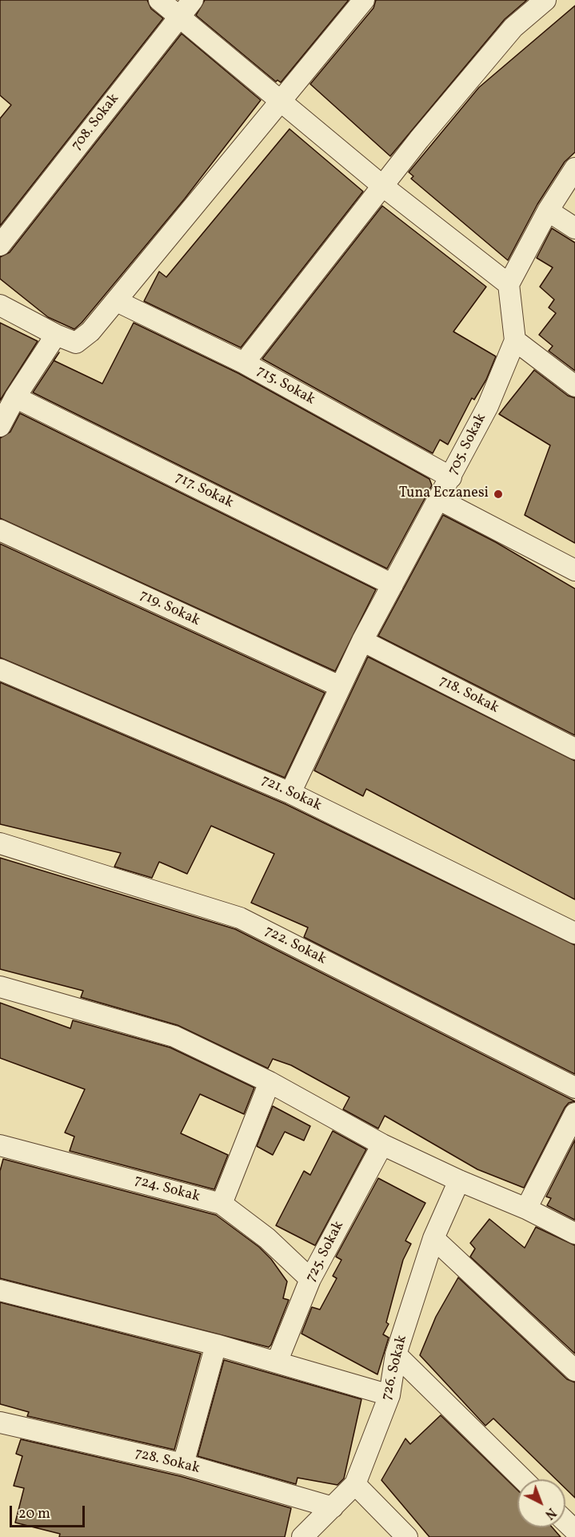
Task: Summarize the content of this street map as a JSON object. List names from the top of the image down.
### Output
{
  "streets": {
    "street": [
      "708. Sokak",
      "715. Sokak",
      "705. Sokak",
      "717. Sokak",
      "719. Sokak",
      "718. Sokak",
      "721. Sokak",
      "722. Sokak",
      "724. Sokak",
      "725. Sokak",
      "726. Sokak",
      "728. Sokak"
    ]
  },
  "crossings": [
    ["715. Sokak", "705. Sokak"],
    ["705. Sokak", "717. Sokak"],
    ["705. Sokak", "719. Sokak"],
    ["705. Sokak", "718. Sokak"],
    ["705. Sokak", "721. Sokak"],
    ["724. Sokak", "725. Sokak"],
    ["726. Sokak", "728. Sokak"]
  ],
  "places": ["Tuna Eczanesi"],
  "scale_bar": "20 m",
  "north": "bottom right"
}
